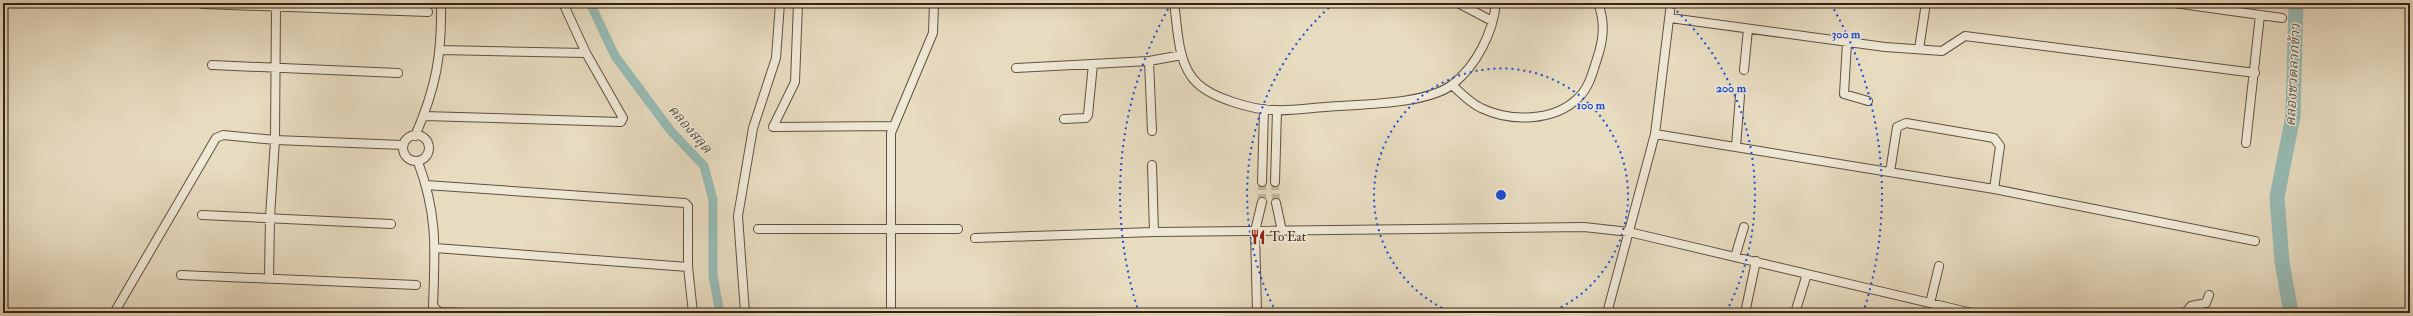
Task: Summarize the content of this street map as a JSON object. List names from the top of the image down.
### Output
{
  "water": ["คลองชวดลากข้าว", "คลองสลุด"],
  "places": {
    "restaurant": ["To Eat"]
  },
  "rings": ["300 m", "200 m", "100 m"]
}
